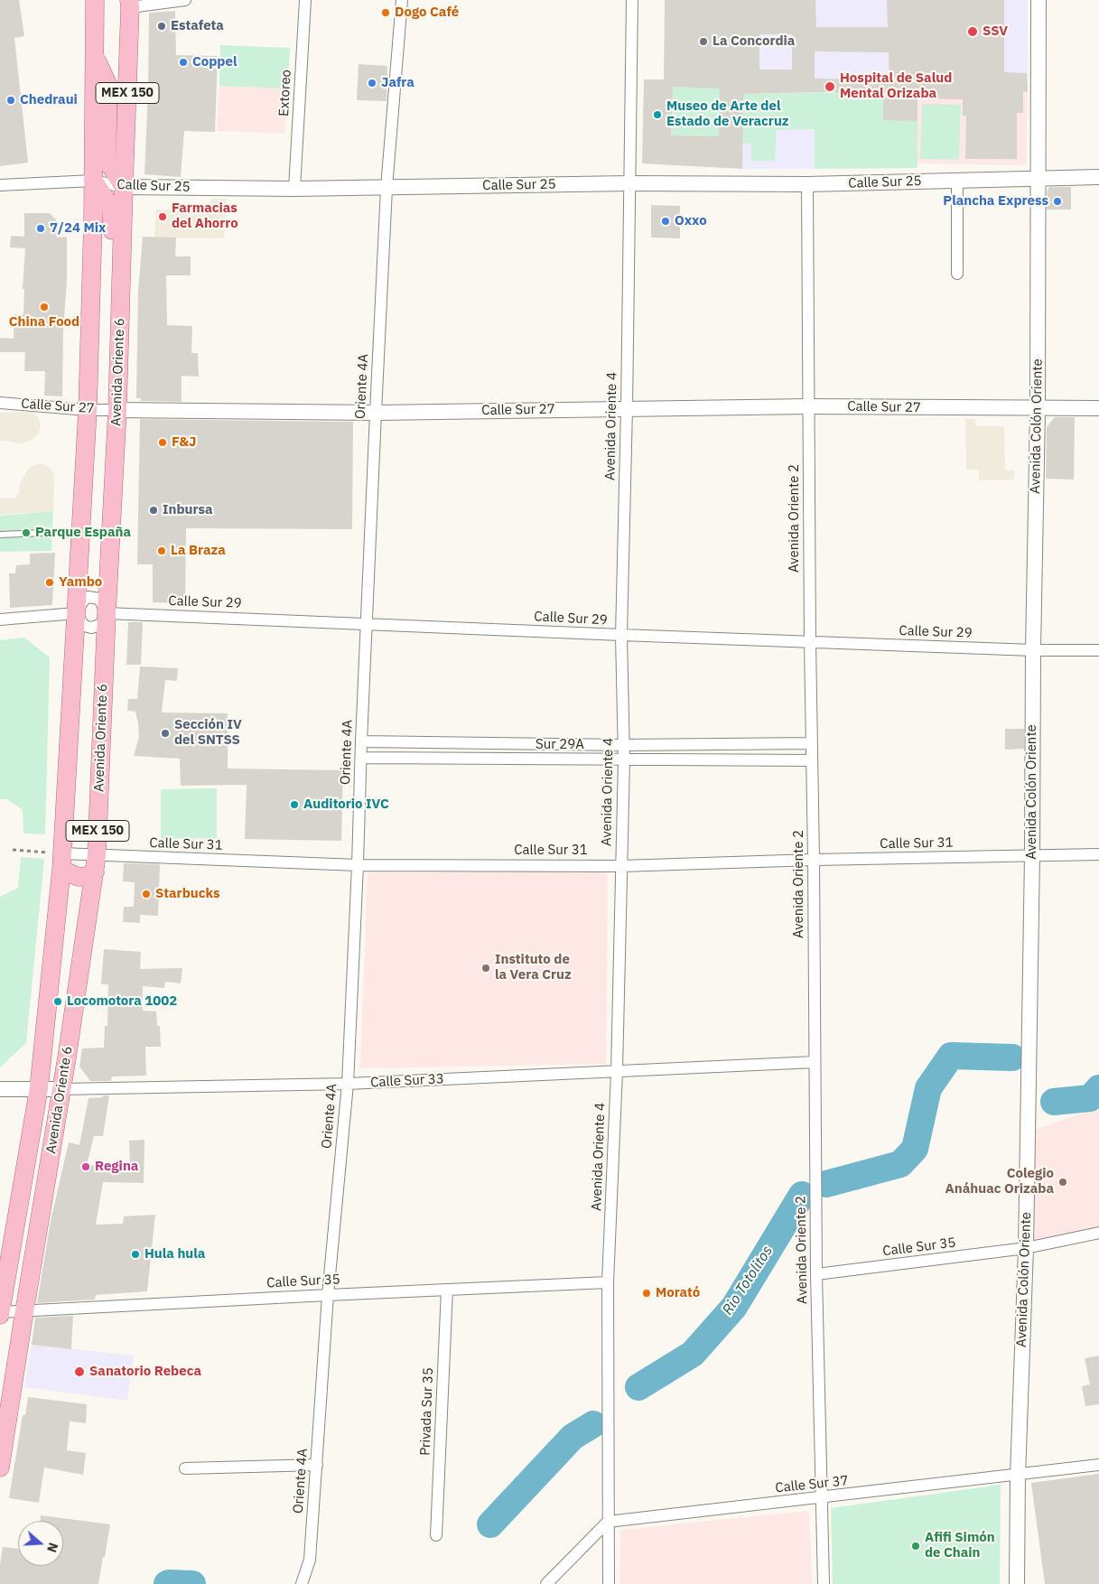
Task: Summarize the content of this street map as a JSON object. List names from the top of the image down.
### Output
{
  "streets": {
    "main road": ["MEX 150", "Avenida Oriente 6"],
    "street": [
      "Extoreo",
      "Calle Sur 25",
      "Oriente 4A",
      "Calle Sur 27",
      "Avenida Oriente 4",
      "Avenida Colón Oriente",
      "Avenida Oriente 2",
      "Calle Sur 29",
      "Sur 29A",
      "Calle Sur 31",
      "Calle Sur 33",
      "Calle Sur 35",
      "Privada Sur 35",
      "Calle Sur 37"
    ]
  },
  "crossings": [
    ["Extoreo", "Calle Sur 25"],
    ["Calle Sur 25", "Avenida Oriente 6"],
    ["Calle Sur 25", "Oriente 4A"],
    ["Calle Sur 25", "Avenida Oriente 4"],
    ["Calle Sur 25", "Avenida Colón Oriente"],
    ["Calle Sur 25", "Avenida Oriente 2"],
    ["Avenida Oriente 6", "Calle Sur 27"],
    ["Avenida Oriente 6", "Calle Sur 29"],
    ["Avenida Oriente 6", "Calle Sur 31"],
    ["Avenida Oriente 6", "Calle Sur 33"],
    ["Avenida Oriente 6", "Calle Sur 35"],
    ["Oriente 4A", "Calle Sur 27"],
    ["Oriente 4A", "Calle Sur 29"],
    ["Oriente 4A", "Sur 29A"],
    ["Oriente 4A", "Calle Sur 31"],
    ["Oriente 4A", "Calle Sur 33"],
    ["Oriente 4A", "Calle Sur 35"],
    ["Calle Sur 27", "Avenida Oriente 4"],
    ["Calle Sur 27", "Avenida Colón Oriente"],
    ["Calle Sur 27", "Avenida Oriente 2"],
    ["Avenida Oriente 4", "Calle Sur 29"],
    ["Avenida Oriente 4", "Sur 29A"],
    ["Avenida Oriente 4", "Calle Sur 31"],
    ["Avenida Oriente 4", "Calle Sur 33"],
    ["Avenida Oriente 4", "Calle Sur 35"],
    ["Avenida Oriente 4", "Calle Sur 37"],
    ["Avenida Colón Oriente", "Calle Sur 29"],
    ["Avenida Colón Oriente", "Calle Sur 31"],
    ["Avenida Colón Oriente", "Calle Sur 35"],
    ["Avenida Colón Oriente", "Calle Sur 37"],
    ["Avenida Oriente 2", "Calle Sur 29"],
    ["Avenida Oriente 2", "Sur 29A"],
    ["Avenida Oriente 2", "Calle Sur 31"],
    ["Avenida Oriente 2", "Calle Sur 33"],
    ["Avenida Oriente 2", "Calle Sur 35"],
    ["Avenida Oriente 2", "Calle Sur 37"],
    ["Calle Sur 35", "Privada Sur 35"]
  ],
  "water": ["Rio Totolitos"],
  "places": [
    "Dogo Café",
    "Estafeta",
    "SSV",
    "La Concordia",
    "Coppel",
    "Jafra",
    "Hospital de Salud Mental Orizaba",
    "Chedraui",
    "Museo de Arte del Estado de Veracruz",
    "Plancha Express",
    "Farmacias del Ahorro",
    "Oxxo",
    "7/24 Mix",
    "China Food",
    "F&J",
    "Inbursa",
    "Parque España",
    "La Braza",
    "Yambo",
    "Sección IV del SNTSS",
    "Auditorio IVC",
    "Starbucks",
    "Instituto de la Vera Cruz",
    "Locomotora 1002",
    "Regina",
    "Colegio Anáhuac Orizaba",
    "Hula hula",
    "Morató",
    "Sanatorio Rebeca",
    "Afifi Simón de Chain"
  ],
  "north": "right"
}
